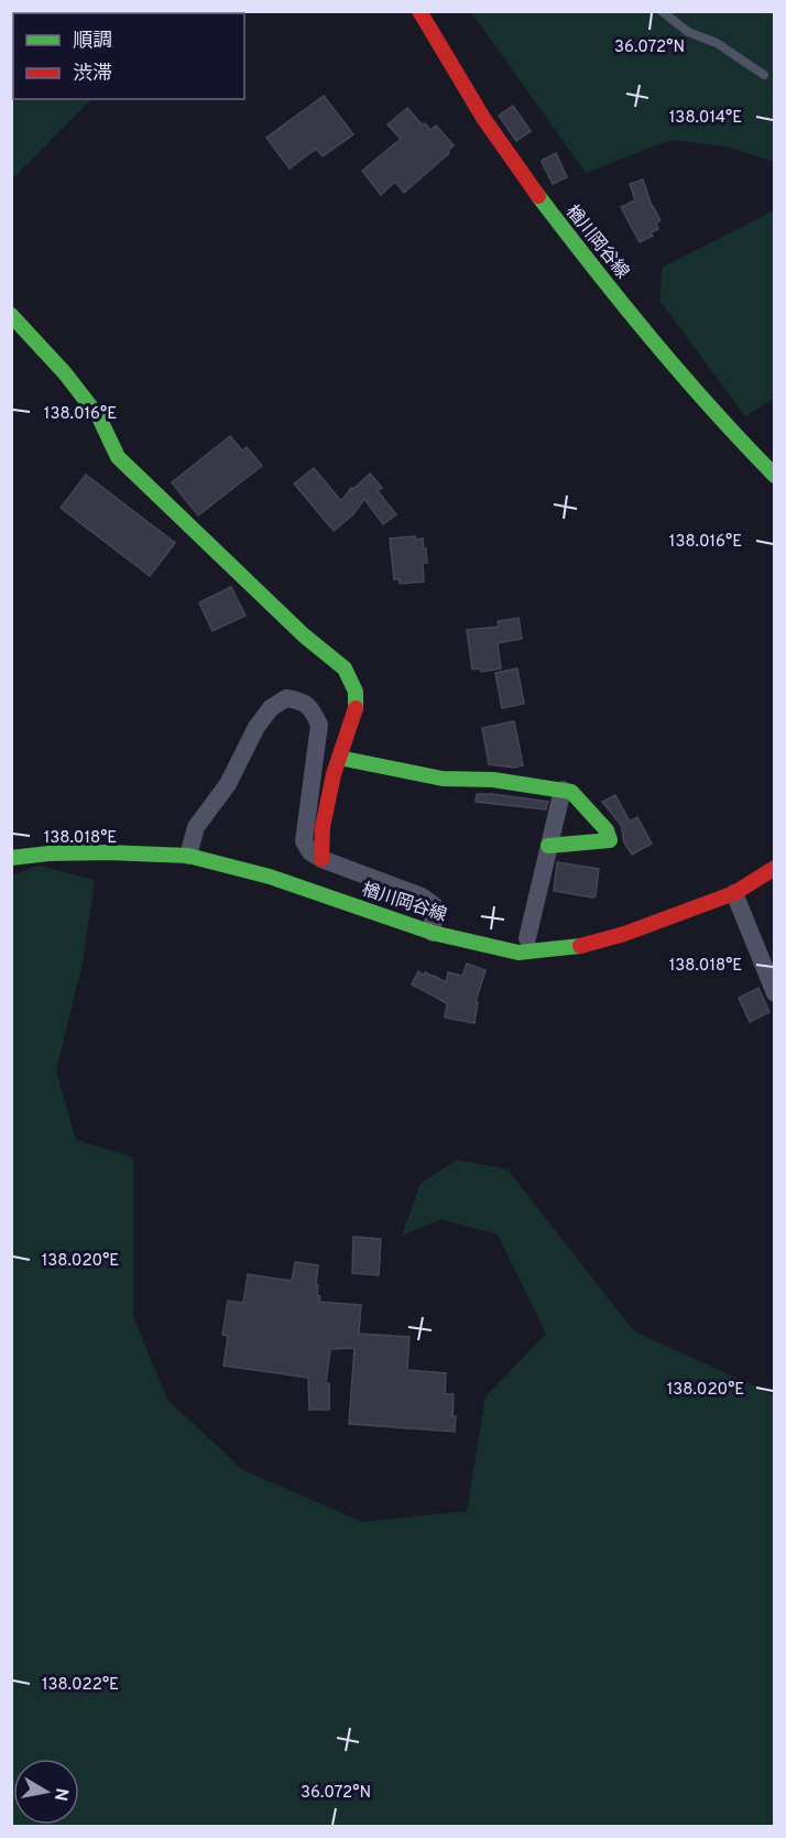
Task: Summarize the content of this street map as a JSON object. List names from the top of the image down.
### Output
{
  "streets": {
    "main road": ["楢川岡谷線"]
  },
  "legend": ["順調", "渋滞"],
  "north": "right",
  "coordinates": [
    "36.072°N",
    "138.014°E",
    "138.016°E",
    "138.018°E",
    "138.020°E",
    "138.022°E"
  ]
}
